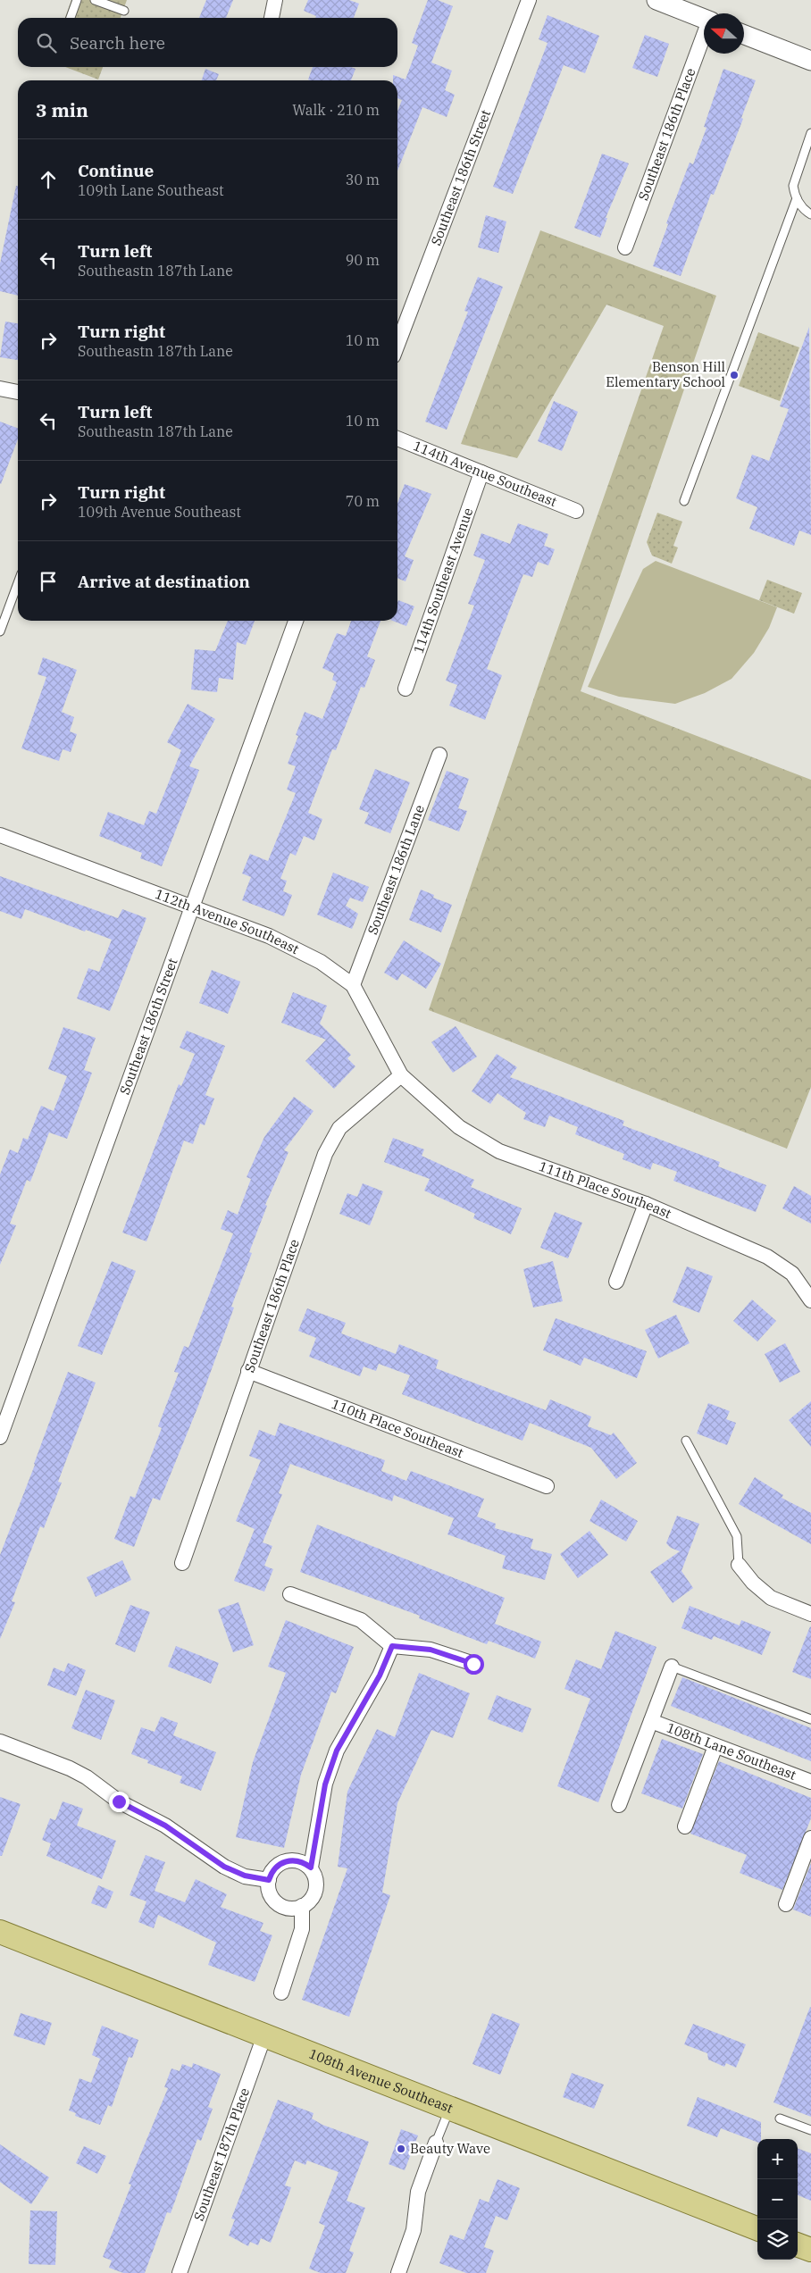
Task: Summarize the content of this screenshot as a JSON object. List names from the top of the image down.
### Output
{
  "streets": {
    "main road": ["108th Avenue Southeast"],
    "street": [
      "Southeast 186th Place",
      "Southeast 186th Street",
      "114th Avenue Southeast",
      "114th Southeast Avenue",
      "Southeast 186th Lane",
      "112th Avenue Southeast",
      "111th Place Southeast",
      "110th Place Southeast",
      "108th Lane Southeast",
      "Southeast 187th Place"
    ]
  },
  "crossings": [
    ["Southeast 186th Place", "112th Avenue Southeast"],
    ["Southeast 186th Place", "111th Place Southeast"],
    ["Southeast 186th Place", "110th Place Southeast"],
    ["Southeast 186th Street", "112th Avenue Southeast"],
    ["114th Avenue Southeast", "114th Southeast Avenue"],
    ["Southeast 186th Lane", "112th Avenue Southeast"],
    ["112th Avenue Southeast", "111th Place Southeast"],
    ["108th Avenue Southeast", "Southeast 187th Place"]
  ],
  "places": ["Benson Hill Elementary School", "Beauty Wave"],
  "north": "left",
  "page": {
    "search": "Search here",
    "heading": ["3 min", "Walk · 210 m"],
    "list": [
      ["Continue", "109th Lane Southeast", "30 m"],
      ["Turn left", "Southeastn 187th Lane", "90 m"],
      ["Turn right", "Southeastn 187th Lane", "10 m"],
      ["Turn left", "Southeastn 187th Lane", "10 m"],
      ["Turn right", "109th Avenue Southeast", "70 m"],
      "Arrive at destination"
    ],
    "map_buttons": ["+", "−"]
  }
}
